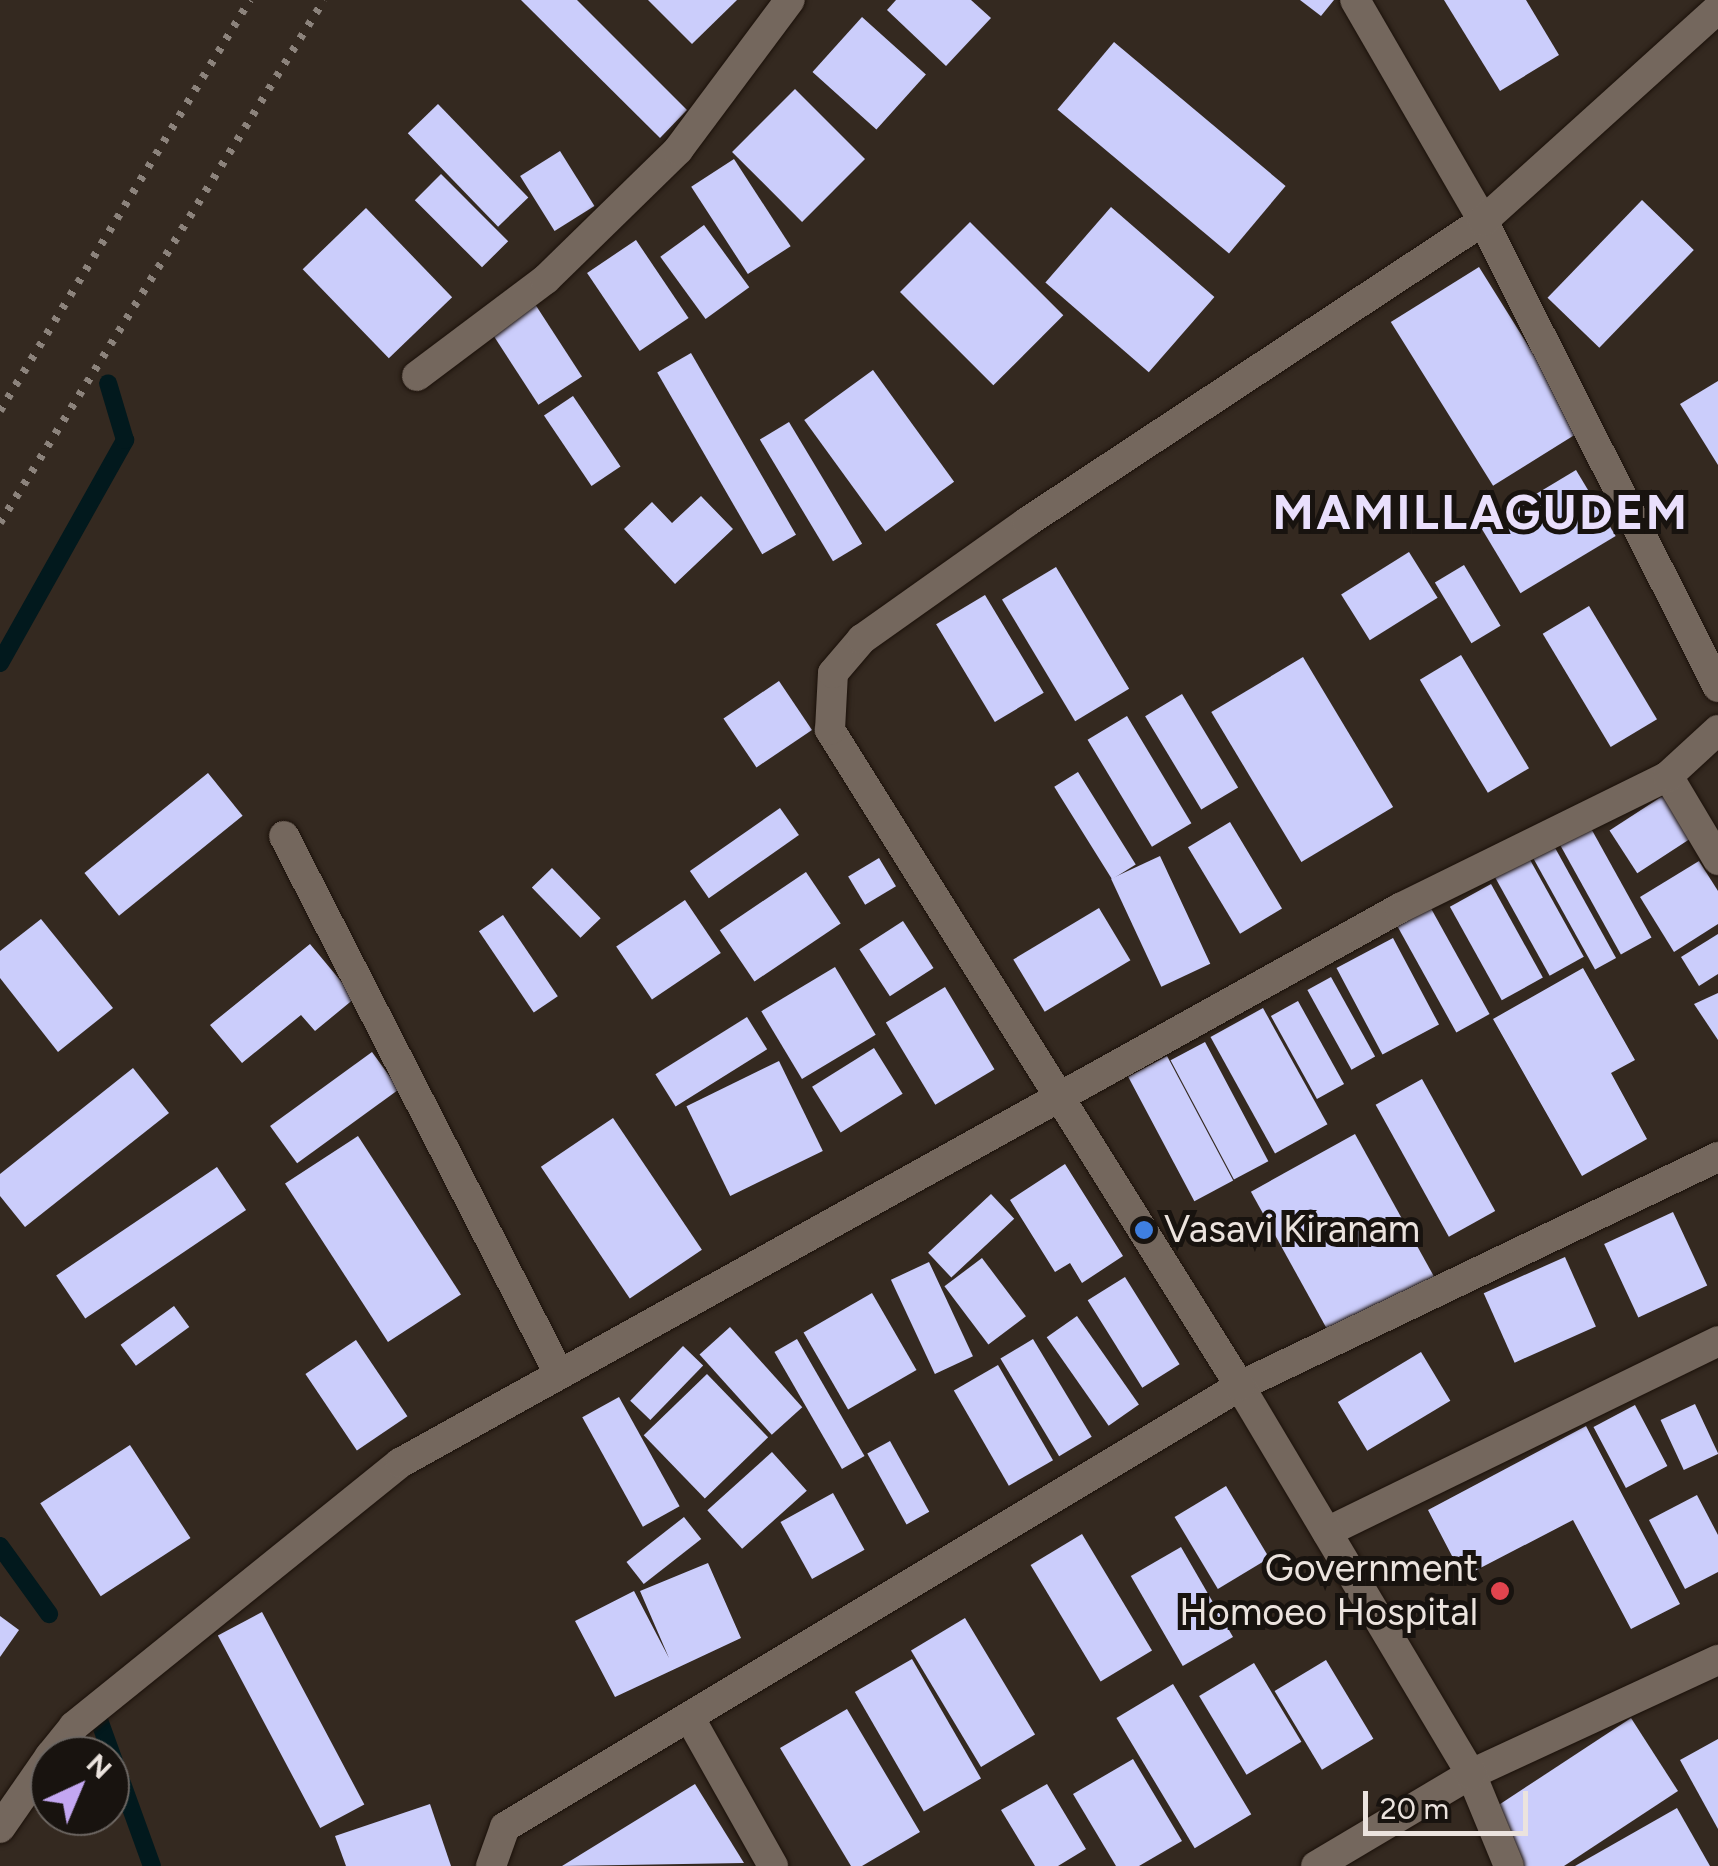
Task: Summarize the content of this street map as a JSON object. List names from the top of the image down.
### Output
{
  "districts": ["MAMILLAGUDEM"],
  "places": ["Vasavi Kiranam", "Government Homoeo Hospital"],
  "scale_bar": "20 m",
  "north": "top right"
}
